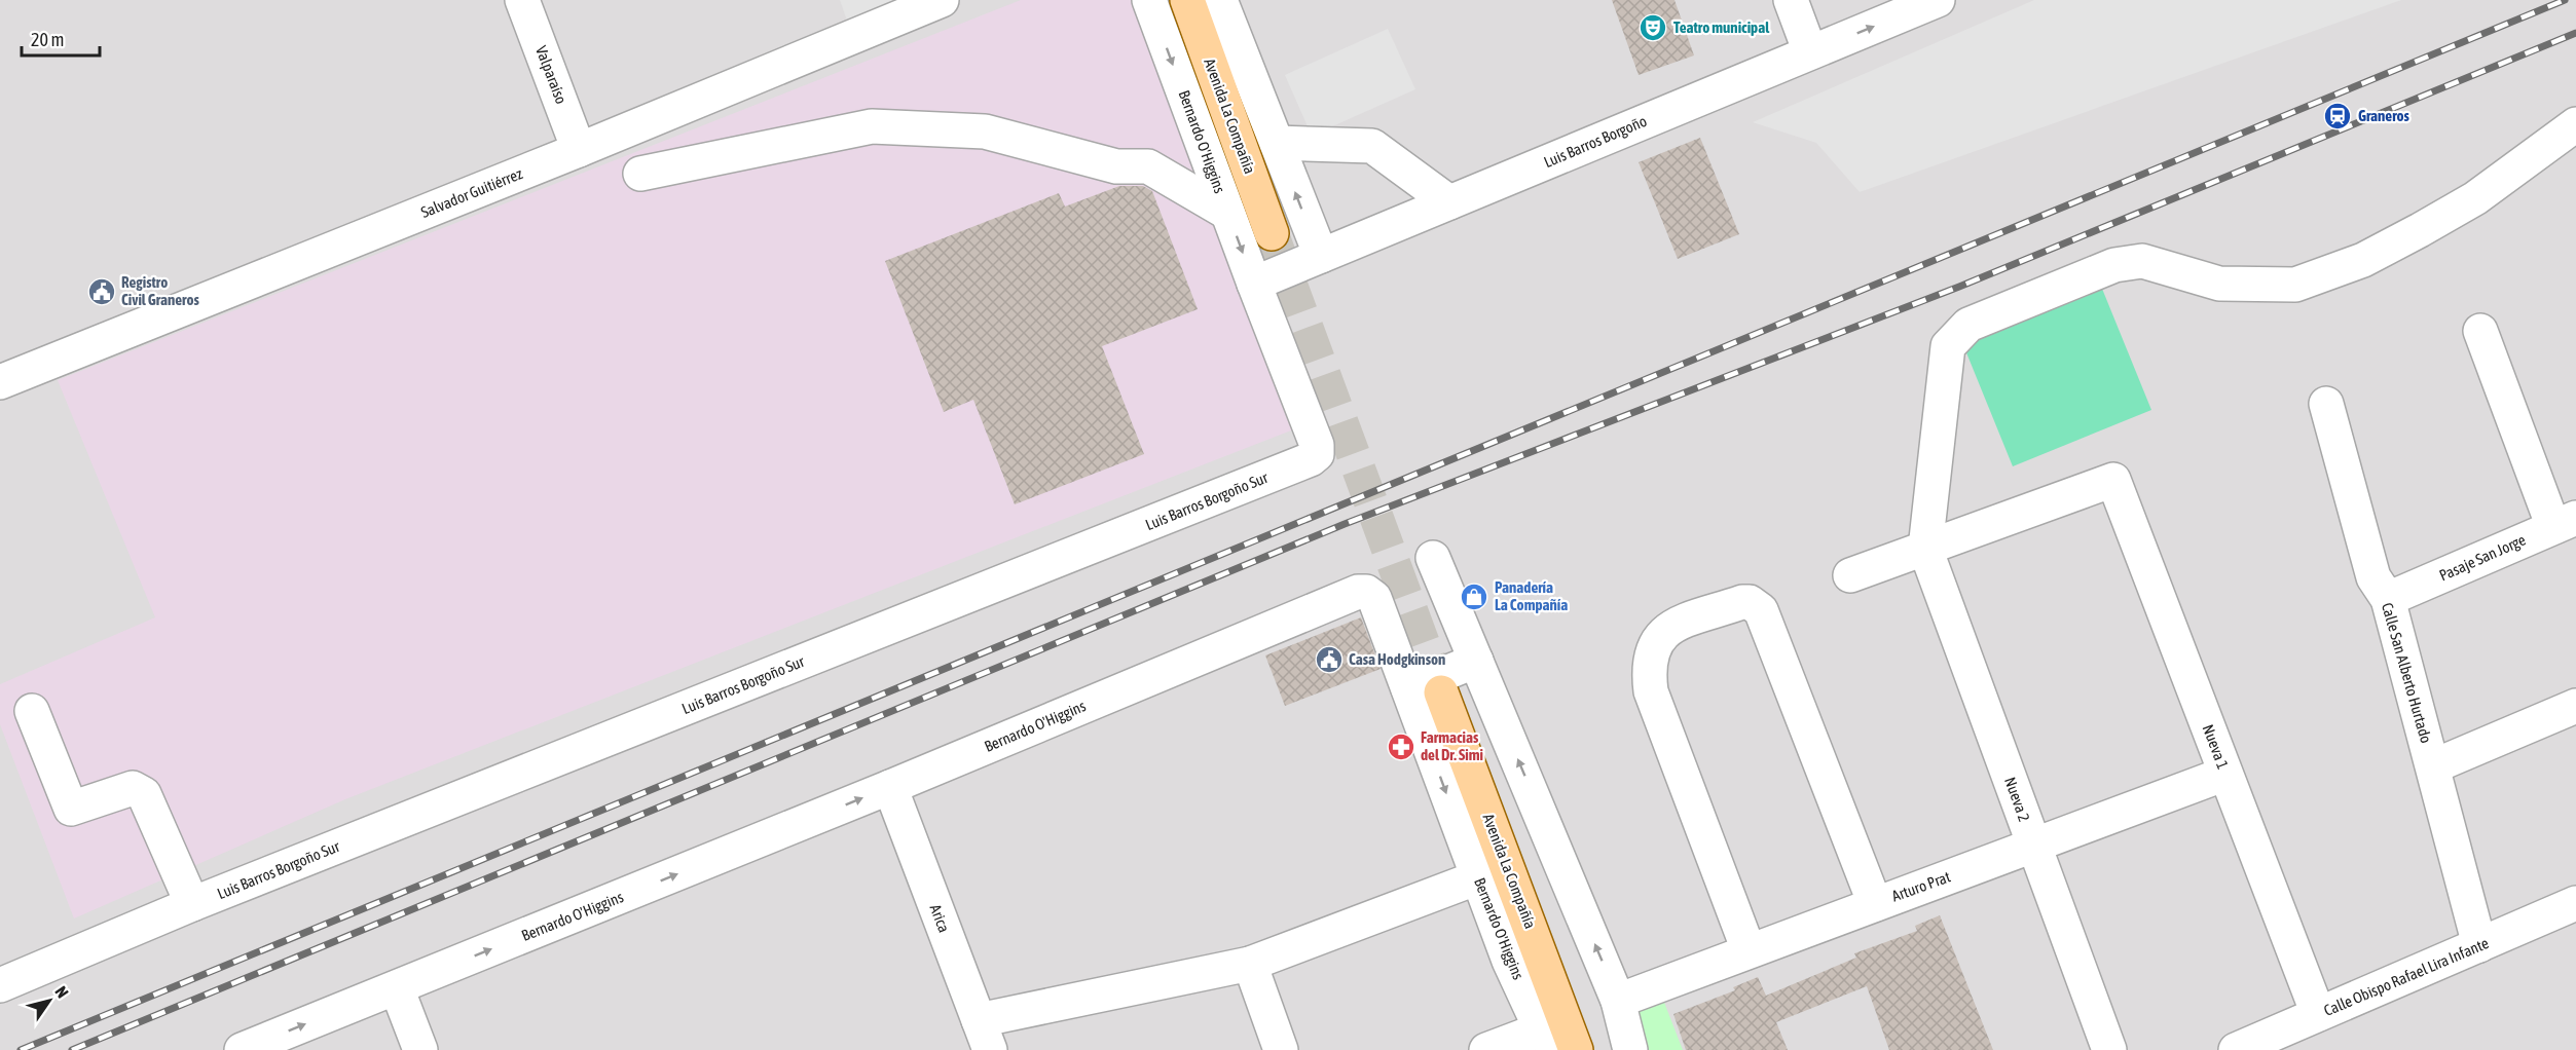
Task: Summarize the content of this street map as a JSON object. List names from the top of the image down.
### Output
{
  "streets": {
    "main road": ["Avenida La Compañía"],
    "street": [
      "Valparaíso",
      "Bernardo O'Higgins",
      "Luis Barros Borgoño",
      "Salvador Guitiérrez",
      "Luis Barros Borgoño Sur",
      "Pasaje San Jorge",
      "Calle San Alberto Hurtado",
      "Nueva 1",
      "Nueva 2",
      "Arturo Prat",
      "Arica",
      "Calle Obispo Rafael Lira Infante"
    ]
  },
  "crossings": [
    ["Valparaíso", "Salvador Guitiérrez"],
    ["Bernardo O'Higgins", "Luis Barros Borgoño"],
    ["Bernardo O'Higgins", "Luis Barros Borgoño Sur"],
    ["Bernardo O'Higgins", "Arica"],
    ["Luis Barros Borgoño", "Luis Barros Borgoño Sur"],
    ["Pasaje San Jorge", "Calle San Alberto Hurtado"],
    ["Calle San Alberto Hurtado", "Calle Obispo Rafael Lira Infante"],
    ["Nueva 1", "Nueva 2"],
    ["Nueva 1", "Arturo Prat"],
    ["Nueva 1", "Calle Obispo Rafael Lira Infante"],
    ["Nueva 2", "Arturo Prat"]
  ],
  "places": {
    "theatre": ["Teatro municipal"],
    "station": ["Graneros"],
    "public building": ["Registro Civil Graneros", "Casa Hodgkinson"],
    "shop": ["Panadería La Compañía"],
    "pharmacy": ["Farmacias del Dr. Simi"]
  },
  "scale_bar": "20 m",
  "north": "top right"
}
